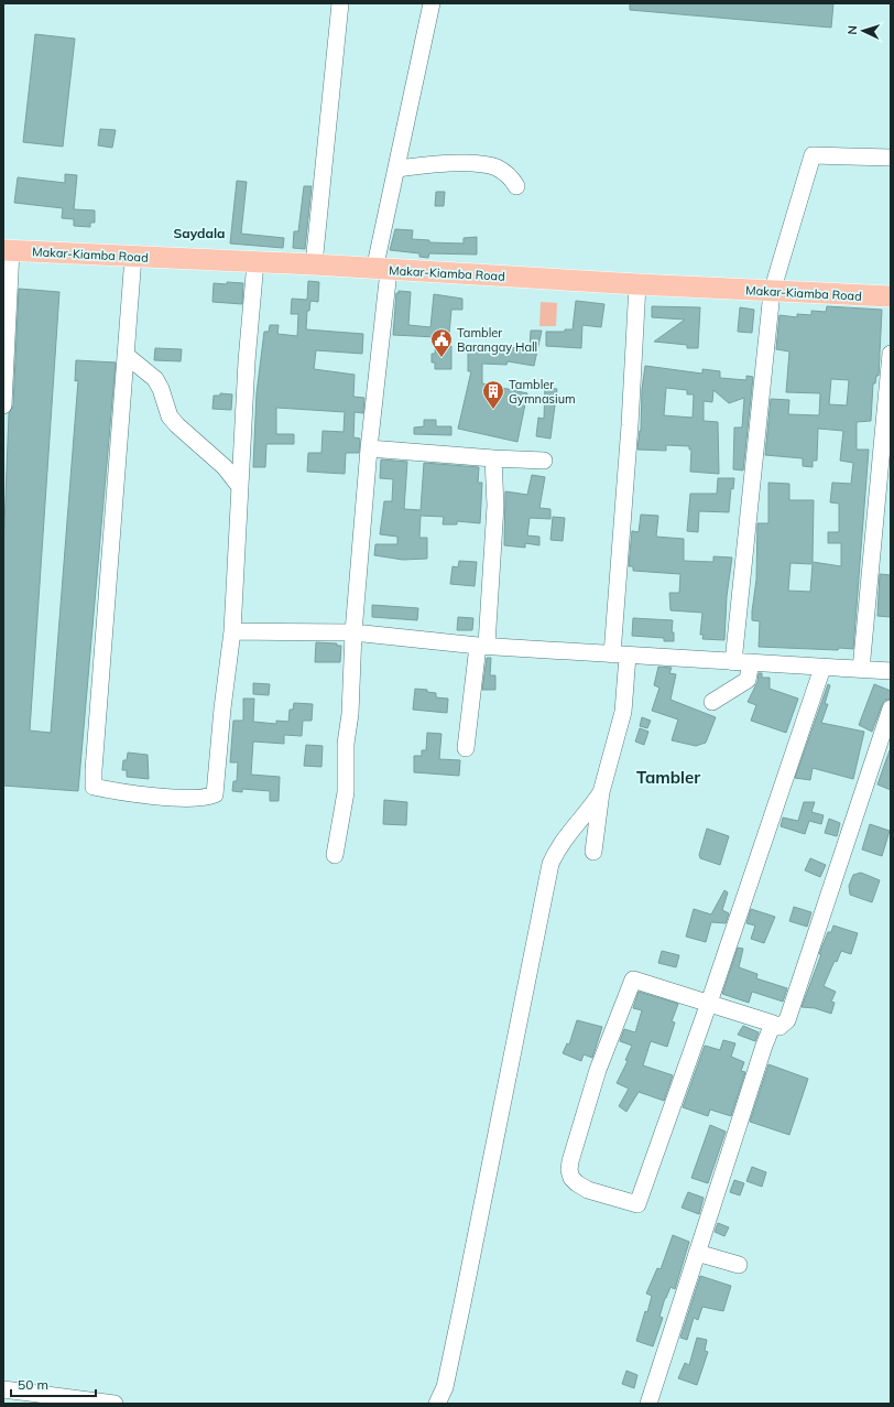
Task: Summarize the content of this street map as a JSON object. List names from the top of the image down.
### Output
{
  "streets": {
    "main road": ["Makar-Kiamba Road"]
  },
  "districts": ["Saydala", "Tambler"],
  "places": {
    "public building": ["Tambler Barangay Hall"],
    "building": ["Tambler Gymnasium"]
  },
  "scale_bar": "50 m",
  "north": "left"
}
